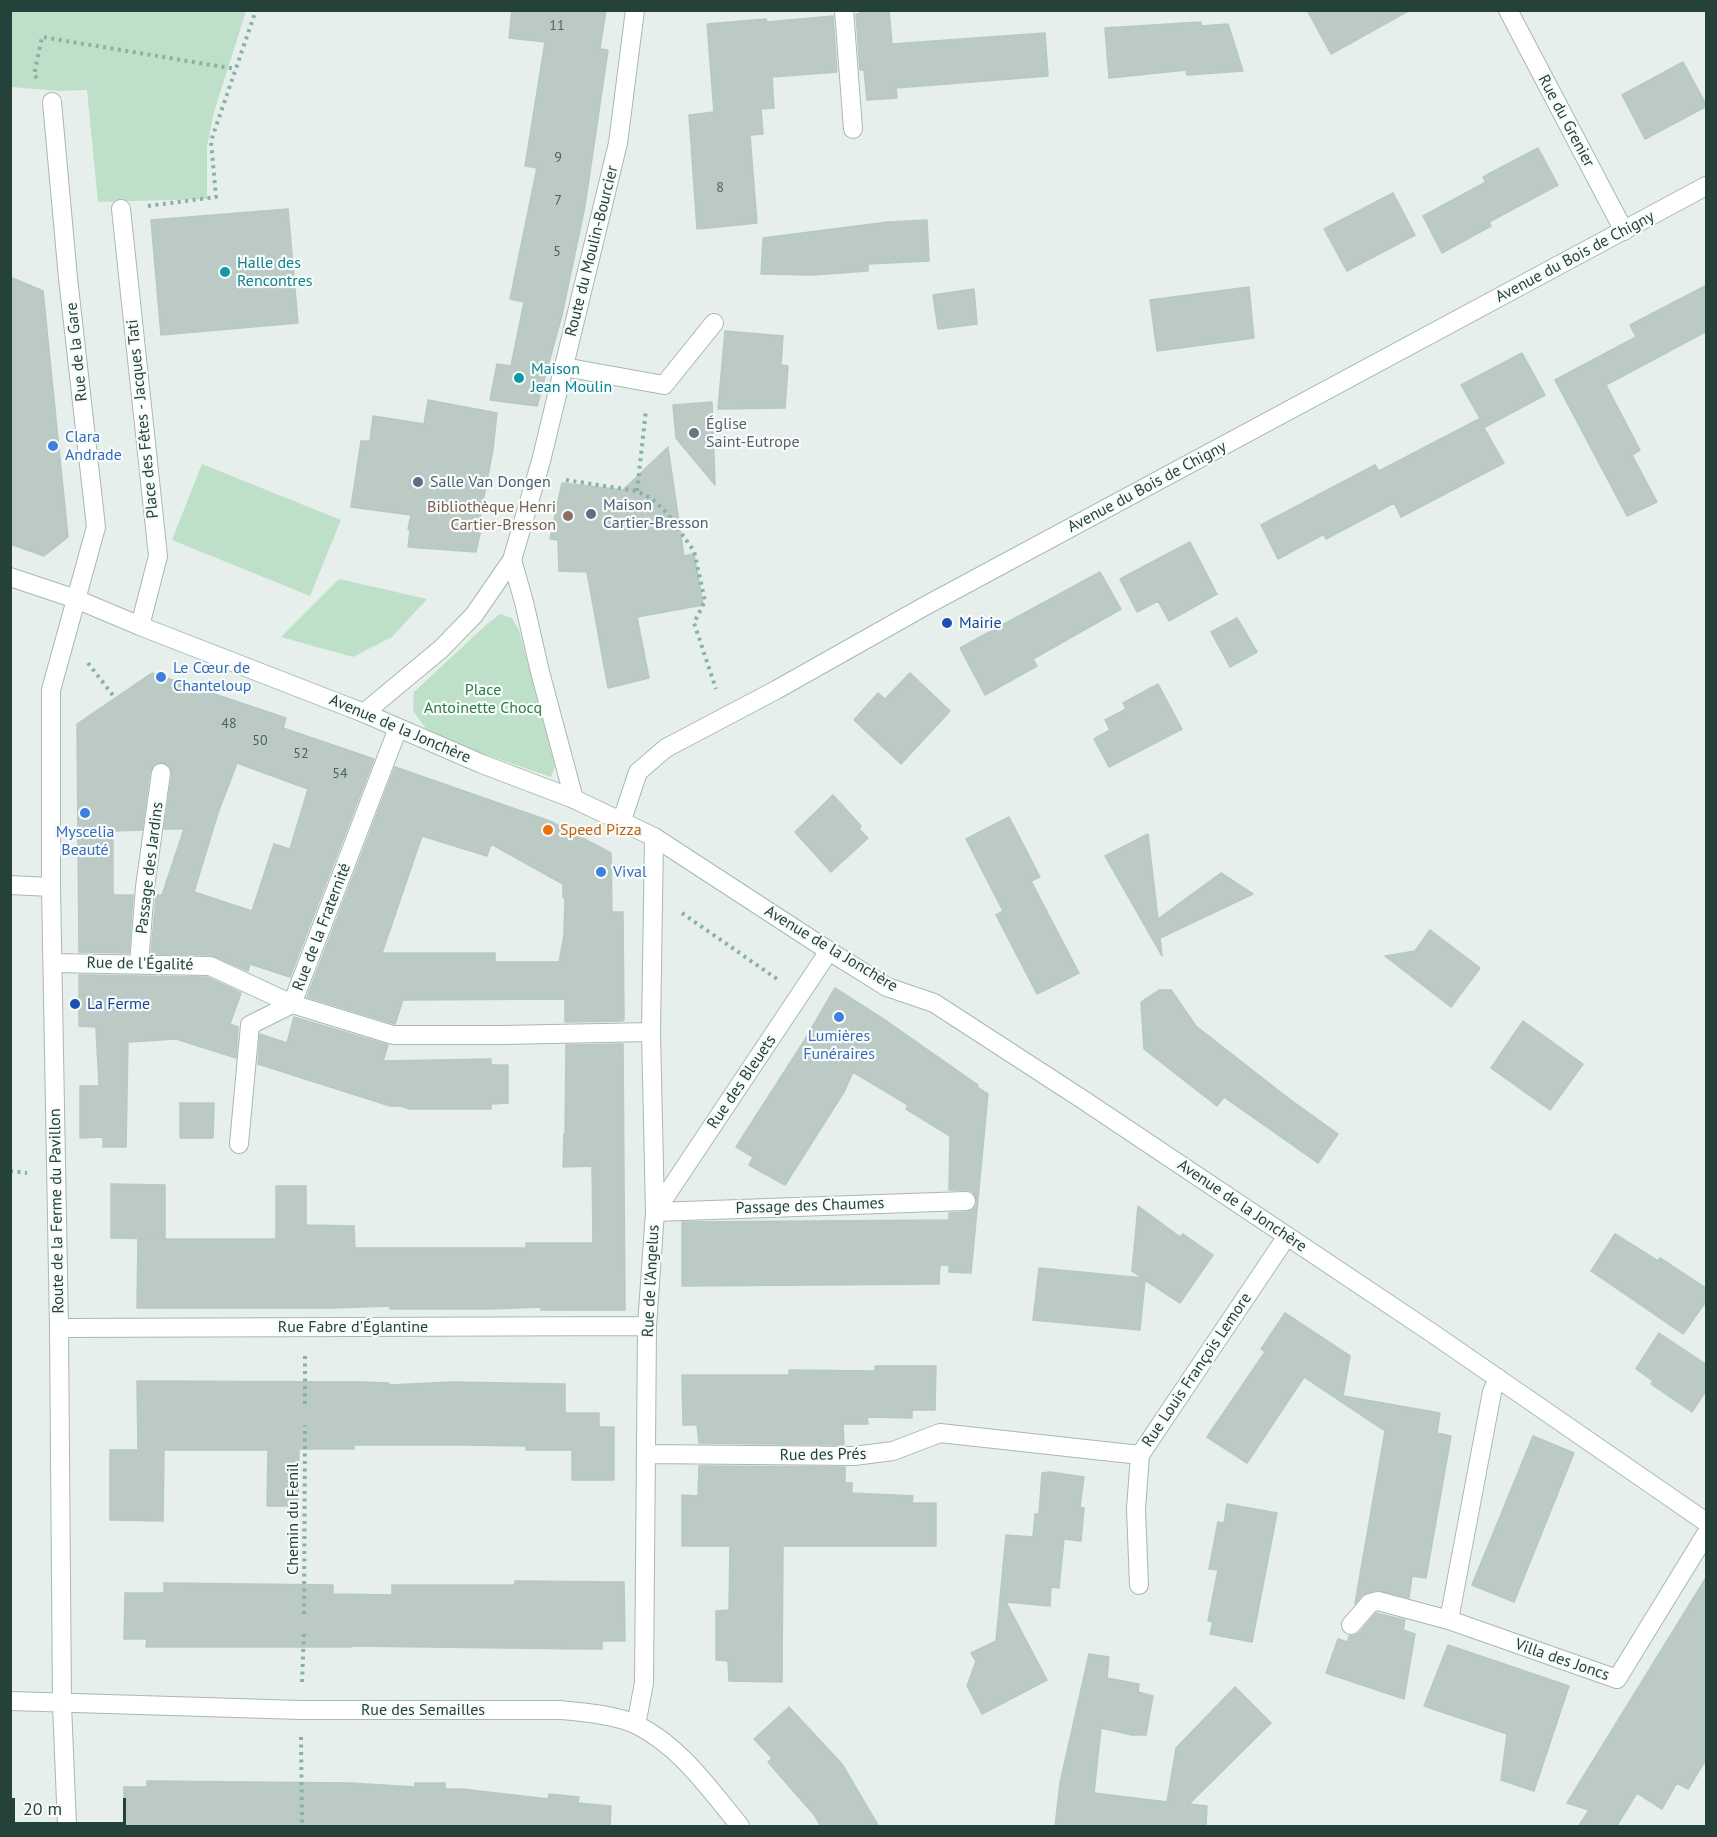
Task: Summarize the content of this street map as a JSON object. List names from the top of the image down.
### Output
{
  "streets": {
    "street": [
      "Rue du Grenier",
      "Route du Moulin-Bourcier",
      "Avenue du Bois de Chigny",
      "Rue de la Gare",
      "Place des Fêtes - Jacques Tati",
      "Avenue de la Jonchère",
      "Passage des Jardins",
      "Rue de la Fraternité",
      "Rue de l'Égalité",
      "Rue des Bleuets",
      "Passage des Chaumes",
      "Route de la Ferme du Pavillon",
      "Rue de l'Angelus",
      "Rue Fabre d'Églantine",
      "Rue Louis François Lemore",
      "Rue des Prés",
      "Villa des Joncs",
      "Rue des Semailles"
    ],
    "path": ["Chemin du Fenil"]
  },
  "crossings": [
    ["Rue du Grenier", "Avenue du Bois de Chigny"],
    ["Route du Moulin-Bourcier", "Avenue de la Jonchère"],
    ["Avenue du Bois de Chigny", "Avenue de la Jonchère"],
    ["Rue de la Gare", "Avenue de la Jonchère"],
    ["Rue de la Gare", "Route de la Ferme du Pavillon"],
    ["Place des Fêtes - Jacques Tati", "Avenue de la Jonchère"],
    ["Avenue de la Jonchère", "Rue de la Fraternité"],
    ["Avenue de la Jonchère", "Rue des Bleuets"],
    ["Avenue de la Jonchère", "Route de la Ferme du Pavillon"],
    ["Avenue de la Jonchère", "Rue de l'Angelus"],
    ["Avenue de la Jonchère", "Rue Louis François Lemore"],
    ["Passage des Jardins", "Rue de l'Égalité"],
    ["Rue de la Fraternité", "Rue de l'Égalité"],
    ["Rue de l'Égalité", "Route de la Ferme du Pavillon"],
    ["Rue de l'Égalité", "Rue de l'Angelus"],
    ["Rue des Bleuets", "Passage des Chaumes"],
    ["Rue des Bleuets", "Rue de l'Angelus"],
    ["Passage des Chaumes", "Rue de l'Angelus"],
    ["Route de la Ferme du Pavillon", "Rue Fabre d'Églantine"],
    ["Route de la Ferme du Pavillon", "Rue des Semailles"],
    ["Rue de l'Angelus", "Rue Fabre d'Églantine"],
    ["Rue de l'Angelus", "Rue des Prés"],
    ["Rue de l'Angelus", "Rue des Semailles"],
    ["Rue Louis François Lemore", "Rue des Prés"]
  ],
  "parks": ["Place Antoinette Chocq"],
  "places": [
    "Halle des Rencontres",
    "Maison Jean Moulin",
    "Église Saint-Eutrope",
    "Clara Andrade",
    "Salle Van Dongen",
    "Maison Cartier-Bresson",
    "Bibliothèque Henri Cartier-Bresson",
    "Mairie",
    "Le Cœur de Chanteloup",
    "Myscelia Beauté",
    "Speed Pizza",
    "Vival",
    "La Ferme",
    "Lumières Funéraires"
  ],
  "house_numbers": [
    "11",
    "9",
    "8",
    "7",
    "5",
    "48",
    "50",
    "52",
    "54"
  ],
  "scale_bar": "20 m"
}
